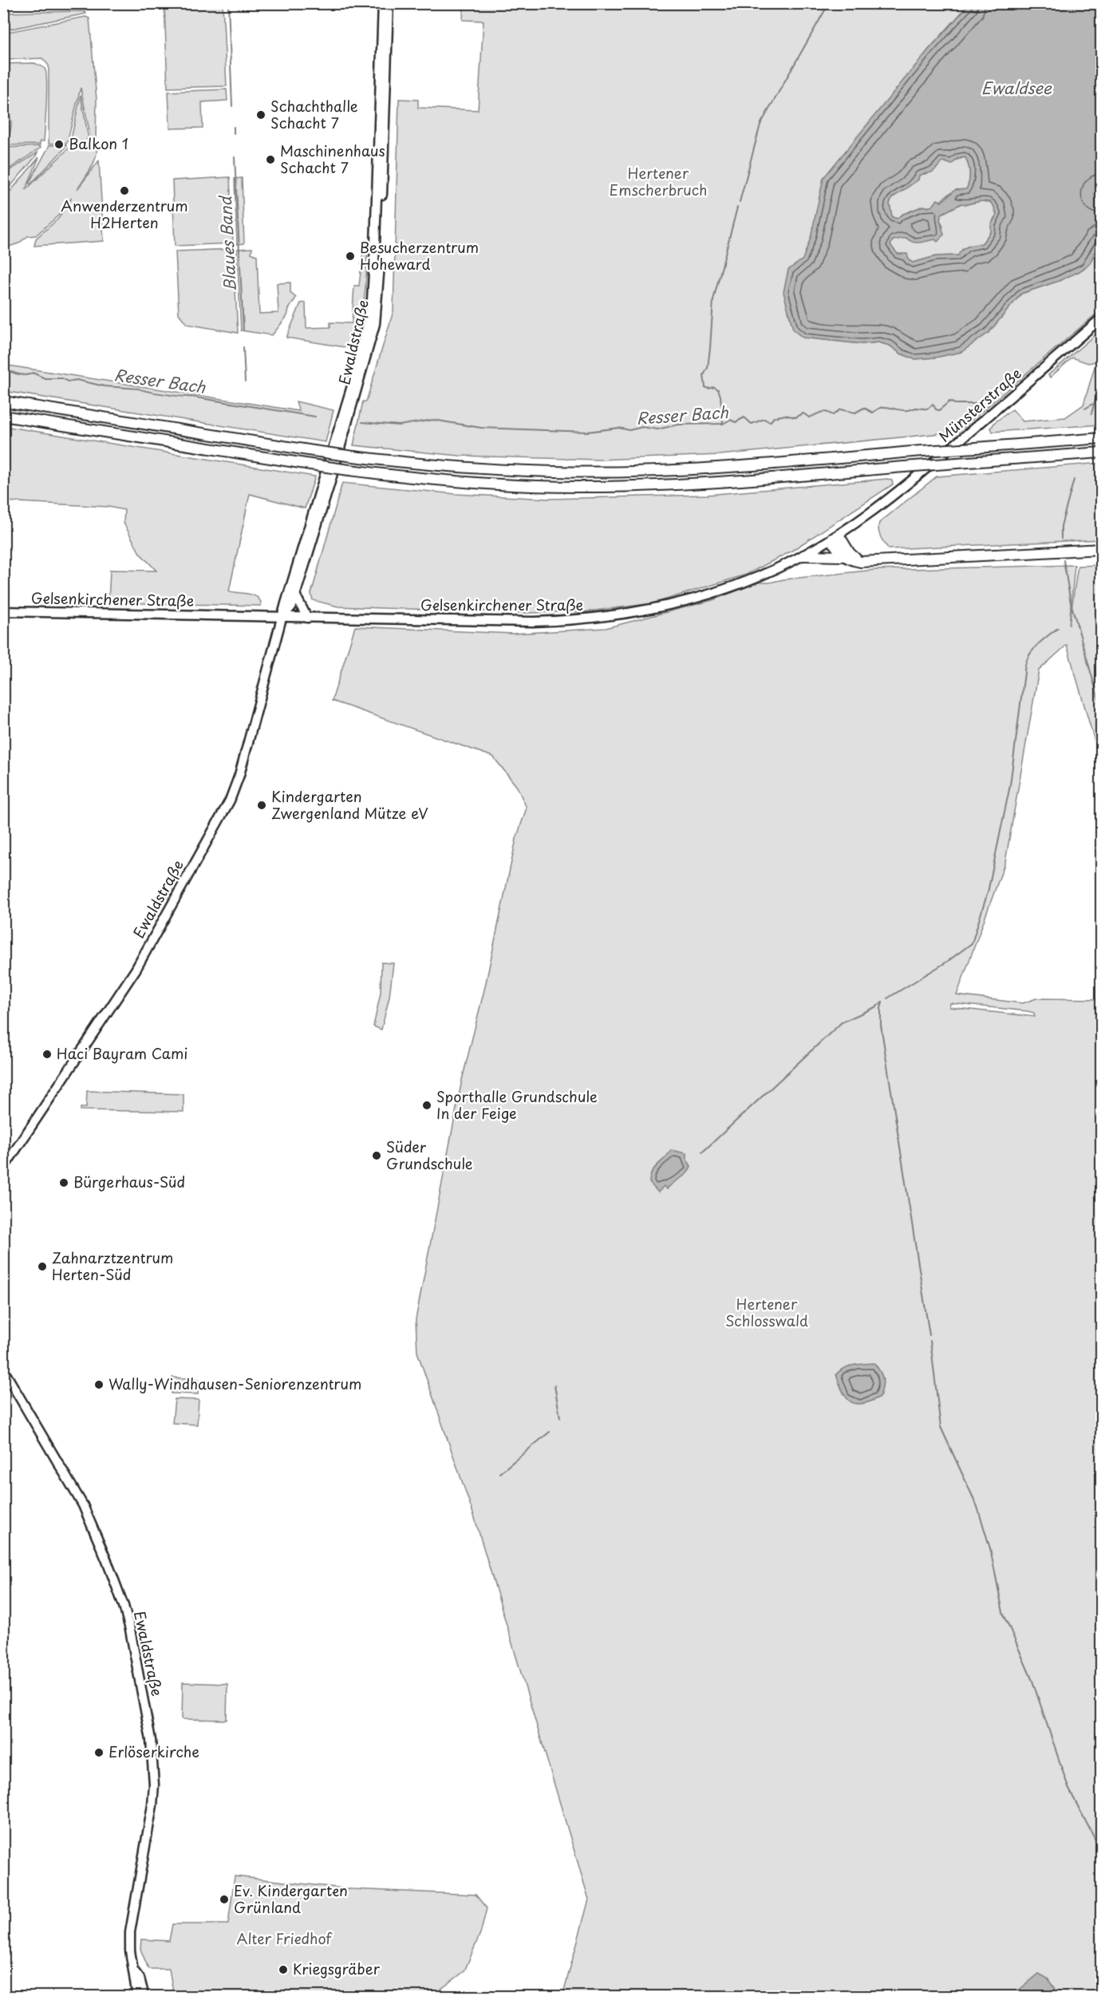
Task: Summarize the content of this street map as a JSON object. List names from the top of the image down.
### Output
{
  "streets": {
    "main road": ["Ewaldstraße", "Münsterstraße", "Gelsenkirchener Straße"]
  },
  "crossings": [
    ["Ewaldstraße", "Gelsenkirchener Straße"],
    ["Münsterstraße", "Gelsenkirchener Straße"]
  ],
  "water": ["Ewaldsee", "Blaues Band", "Resser Bach"],
  "parks": ["Hertener Emscherbruch", "Hertener Schlosswald", "Alter Friedhof"],
  "places": [
    "Schachthalle Schacht 7",
    "Balkon 1",
    "Maschinenhaus Schacht 7",
    "Anwenderzentrum H2Herten",
    "Besucherzentrum Hoheward",
    "Kindergarten Zwergenland Mütze eV",
    "Haci Bayram Cami",
    "Sporthalle Grundschule In der Feige",
    "Süder Grundschule",
    "Bürgerhaus-Süd",
    "Zahnarztzentrum Herten-Süd",
    "Wally-Windhausen-Seniorenzentrum",
    "Erlöserkirche",
    "Ev. Kindergarten Grünland",
    "Kriegsgräber"
  ]
}
